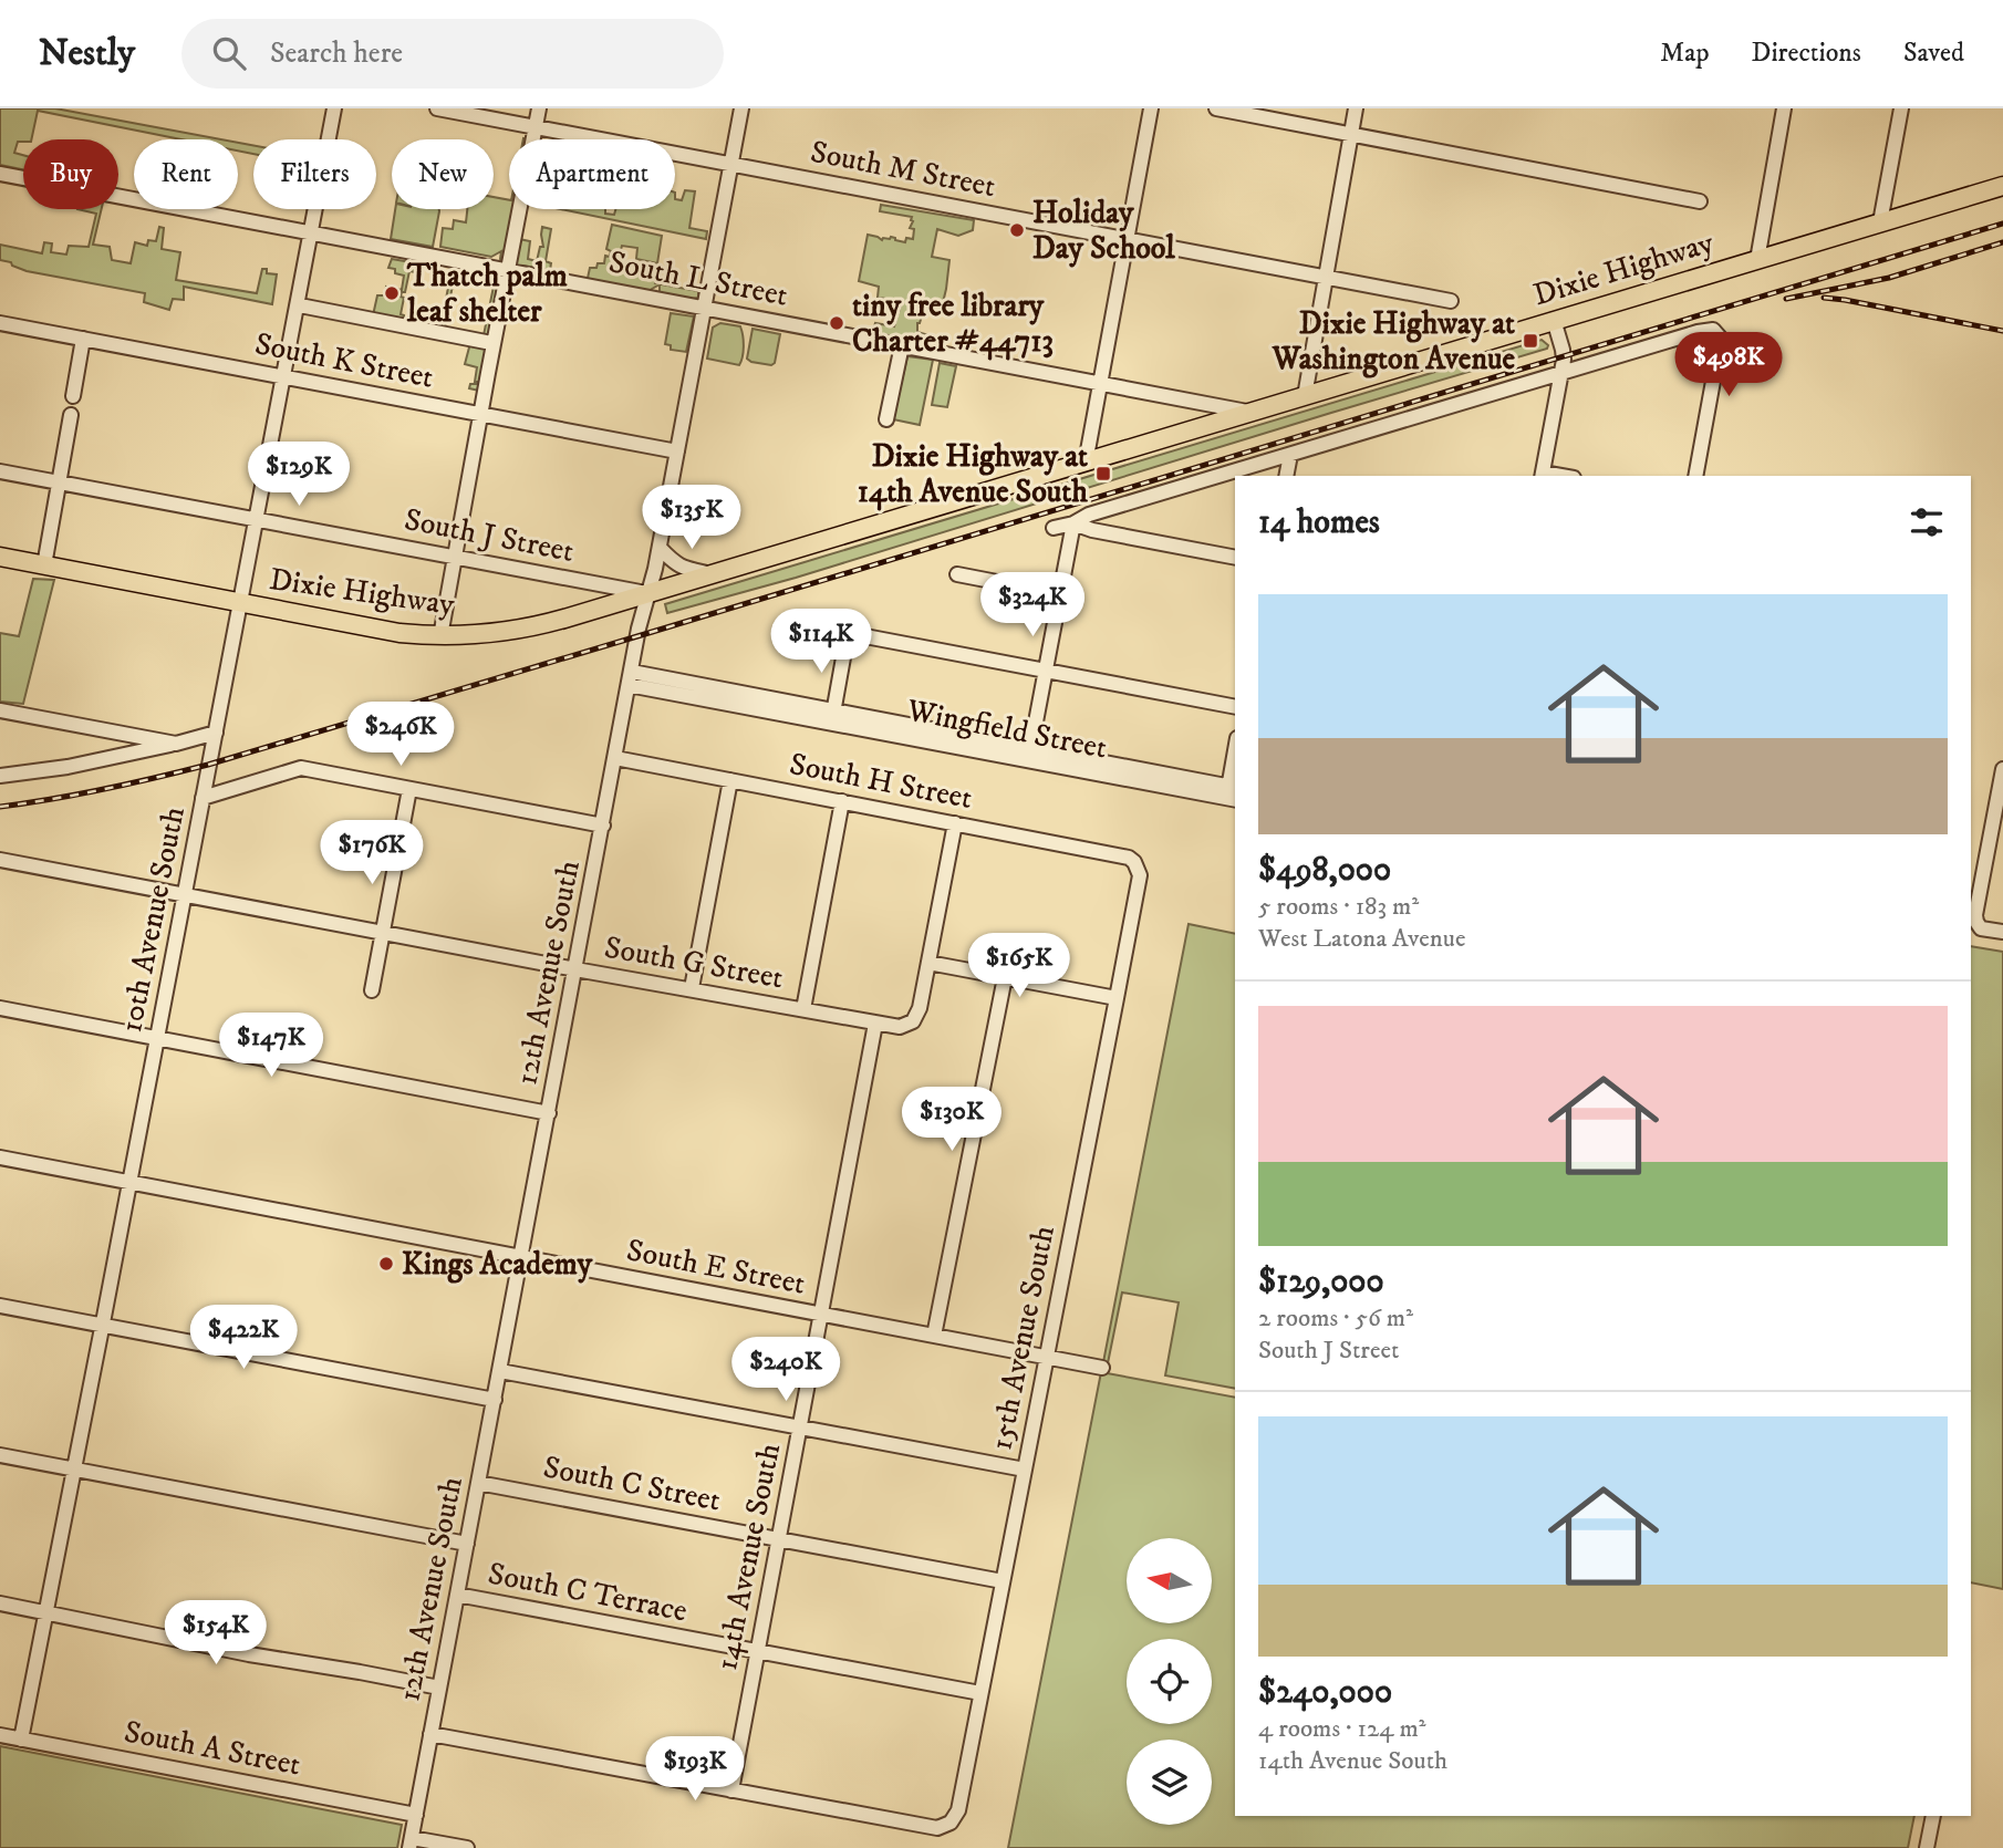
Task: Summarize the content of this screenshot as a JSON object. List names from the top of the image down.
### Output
{
  "streets": {
    "main road": ["Dixie Highway"],
    "street": [
      "South M Street",
      "South L Street",
      "South K Street",
      "South J Street",
      "Wingfield Street",
      "South H Street",
      "10th Avenue South",
      "South G Street",
      "12th Avenue South",
      "South E Street",
      "15th Avenue South",
      "South C Street",
      "14th Avenue South",
      "South C Terrace",
      "South A Street"
    ]
  },
  "crossings": [
    ["South M Street", "12th Avenue South"],
    ["Dixie Highway", "South L Street"],
    ["Dixie Highway", "South J Street"],
    ["Dixie Highway", "10th Avenue South"],
    ["Dixie Highway", "12th Avenue South"],
    ["South L Street", "10th Avenue South"],
    ["South L Street", "12th Avenue South"],
    ["South K Street", "10th Avenue South"],
    ["South K Street", "12th Avenue South"],
    ["South J Street", "10th Avenue South"],
    ["South J Street", "12th Avenue South"],
    ["Wingfield Street", "12th Avenue South"],
    ["South H Street", "12th Avenue South"],
    ["South H Street", "15th Avenue South"],
    ["10th Avenue South", "South G Street"],
    ["10th Avenue South", "South E Street"],
    ["10th Avenue South", "South A Street"],
    ["South G Street", "12th Avenue South"],
    ["South G Street", "14th Avenue South"],
    ["12th Avenue South", "South E Street"],
    ["12th Avenue South", "South C Street"],
    ["12th Avenue South", "South C Terrace"],
    ["12th Avenue South", "South A Street"],
    ["South E Street", "15th Avenue South"],
    ["South E Street", "14th Avenue South"],
    ["15th Avenue South", "South C Street"],
    ["15th Avenue South", "14th Avenue South"],
    ["15th Avenue South", "South C Terrace"],
    ["South C Street", "14th Avenue South"],
    ["14th Avenue South", "South C Terrace"]
  ],
  "places": {
    "other": [
      "Holiday Day School",
      "Thatch palm leaf shelter",
      "tiny free library Charter #44713",
      "Kings Academy"
    ],
    "transit": ["Dixie Highway at Washington Avenue", "Dixie Highway at 14th Avenue South"]
  },
  "north": "left",
  "page": {
    "header": "Nestly",
    "search": "Search here",
    "nav": ["Map", "Directions", "Saved"],
    "chip": [
      "Buy",
      "Rent",
      "Filters",
      "New",
      "Apartment"
    ],
    "price": [
      "$498K",
      "$129K",
      "$135K",
      "$324K",
      "$114K",
      "$246K",
      "$176K",
      "$165K",
      "$147K",
      "$130K",
      "$422K",
      "$240K",
      "$154K",
      "$193K"
    ],
    "heading": "14 homes",
    "list": [
      {
        "name": "$498,000",
        "note": "5 rooms · 183 m² · West Latona Avenue"
      },
      {
        "name": "$129,000",
        "note": "2 rooms · 56 m² · South J Street"
      },
      {
        "name": "$240,000",
        "note": "4 rooms · 124 m² · 14th Avenue South"
      }
    ]
  }
}
